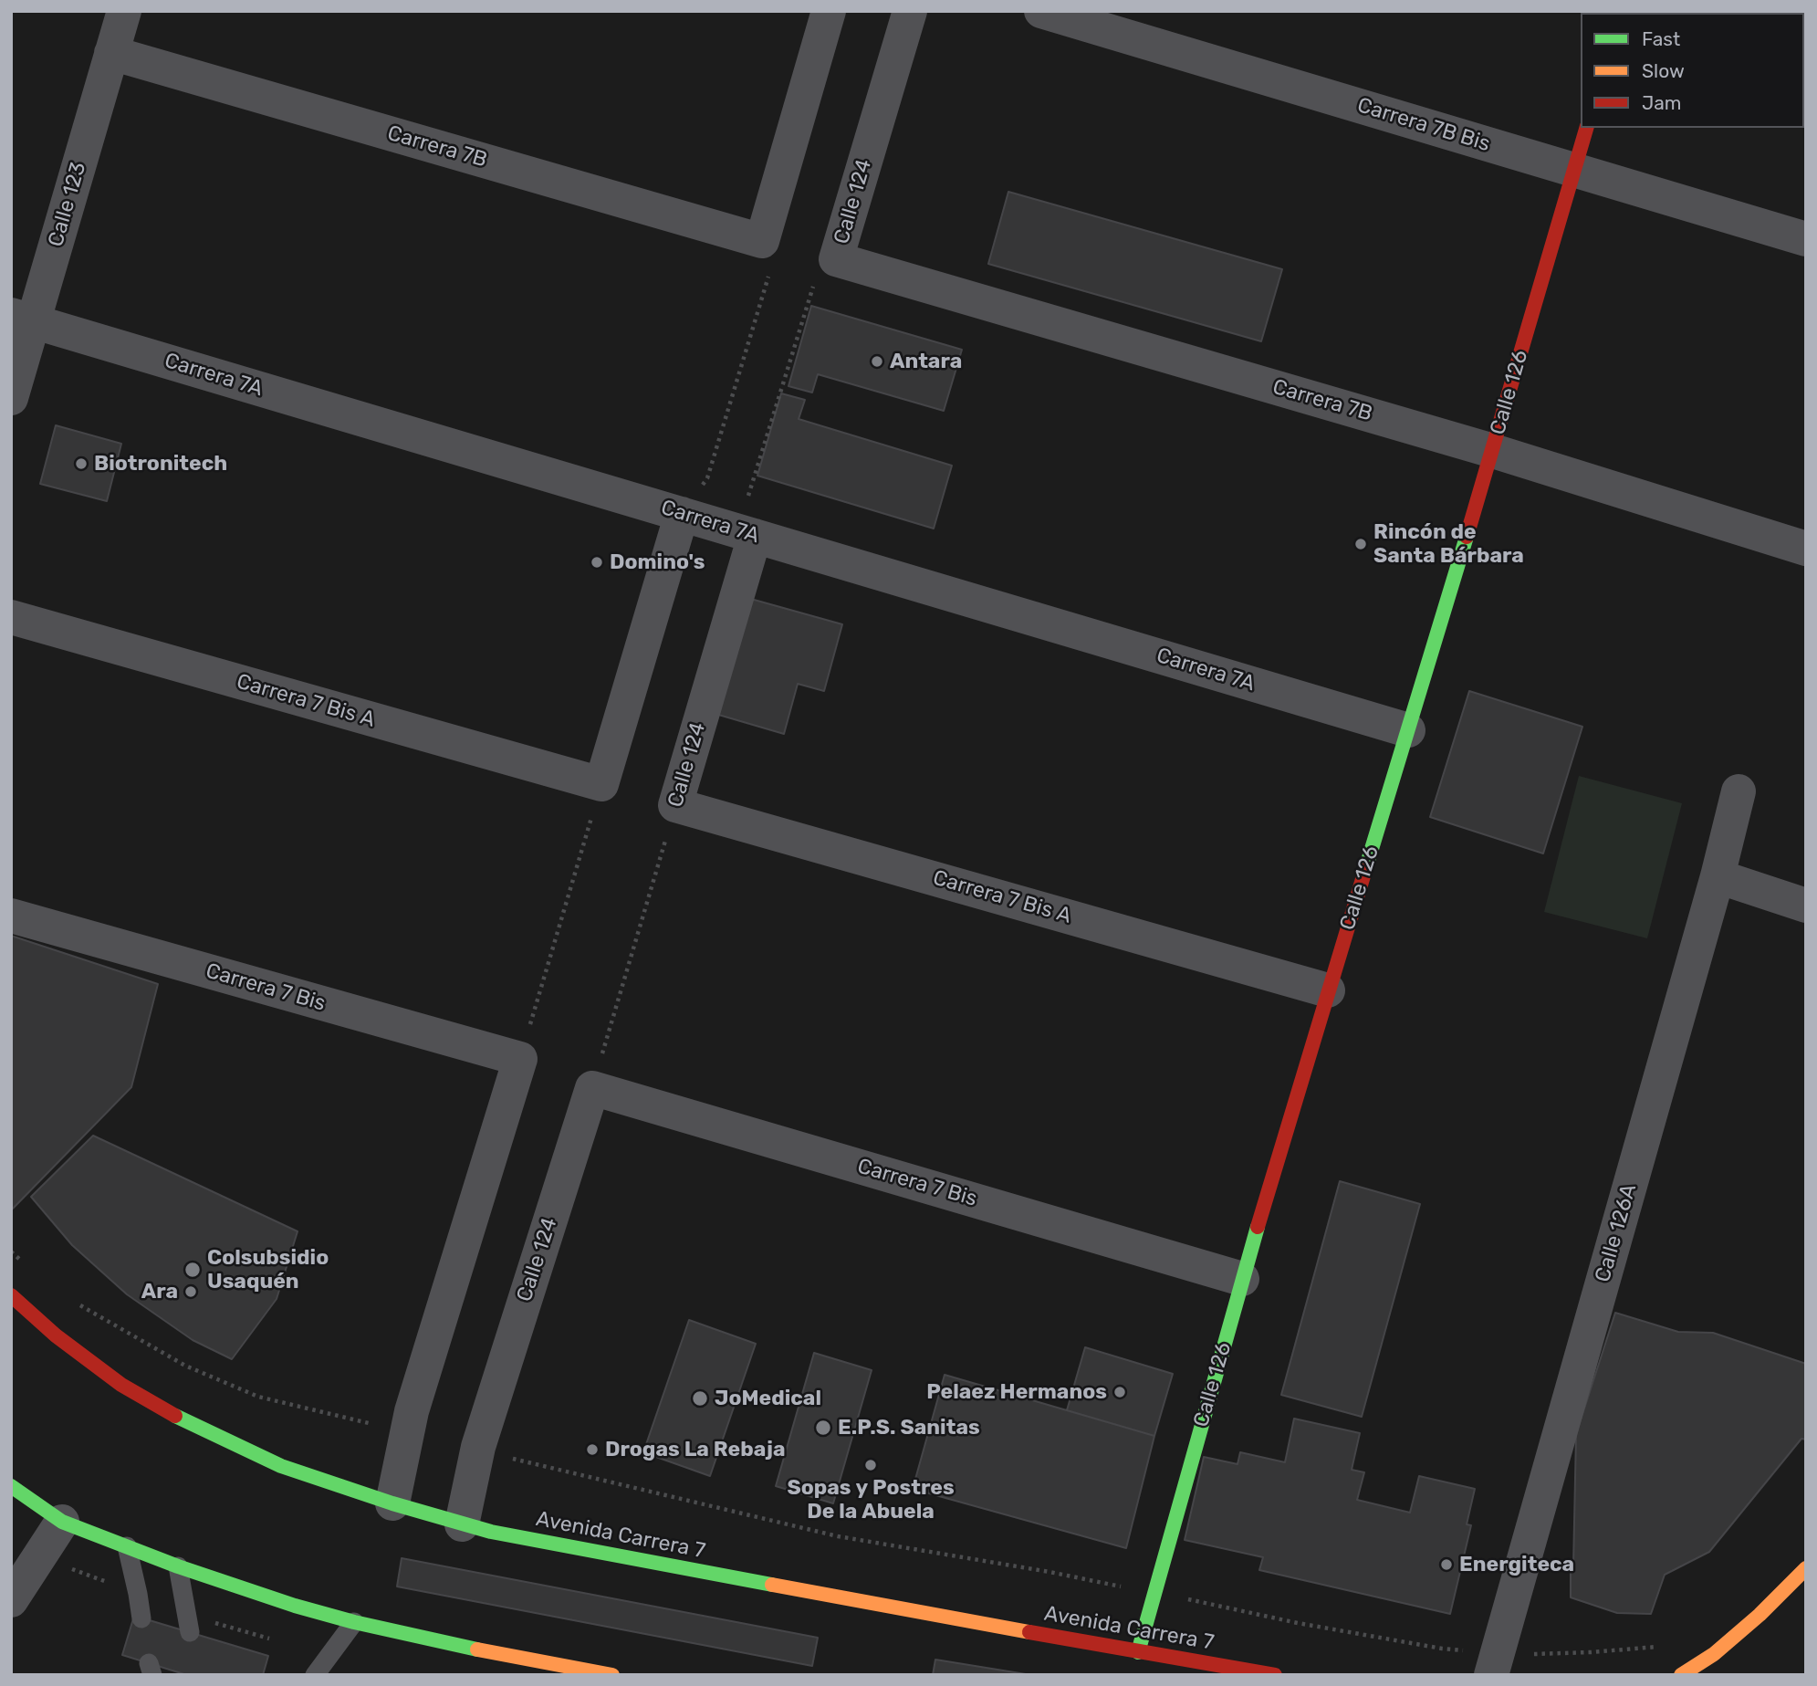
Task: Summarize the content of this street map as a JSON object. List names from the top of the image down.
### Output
{
  "streets": {
    "main road": ["Calle 126", "Avenida Carrera 7"],
    "street": [
      "Carrera 7B Bis",
      "Carrera 7B",
      "Calle 124",
      "Calle 123",
      "Carrera 7A",
      "Carrera 7 Bis A",
      "Carrera 7 Bis",
      "Calle 126A"
    ]
  },
  "crossings": [
    ["Carrera 7B Bis", "Calle 126"],
    ["Carrera 7B", "Calle 124"],
    ["Carrera 7B", "Calle 123"],
    ["Carrera 7B", "Calle 126"],
    ["Calle 124", "Carrera 7A"],
    ["Calle 124", "Carrera 7 Bis A"],
    ["Calle 124", "Carrera 7 Bis"],
    ["Calle 124", "Avenida Carrera 7"],
    ["Calle 123", "Carrera 7A"],
    ["Carrera 7A", "Calle 126"],
    ["Calle 126", "Carrera 7 Bis A"],
    ["Calle 126", "Carrera 7 Bis"],
    ["Calle 126", "Avenida Carrera 7"]
  ],
  "places": [
    "Antara",
    "Biotronitech",
    "Rincón de Santa Bárbara",
    "Domino's",
    "Colsubsidio Usaquén",
    "Ara",
    "Pelaez Hermanos",
    "JoMedical",
    "E.P.S. Sanitas",
    "Drogas La Rebaja",
    "Sopas y Postres De la Abuela",
    "Energiteca"
  ],
  "legend": ["Fast", "Slow", "Jam"]
}
